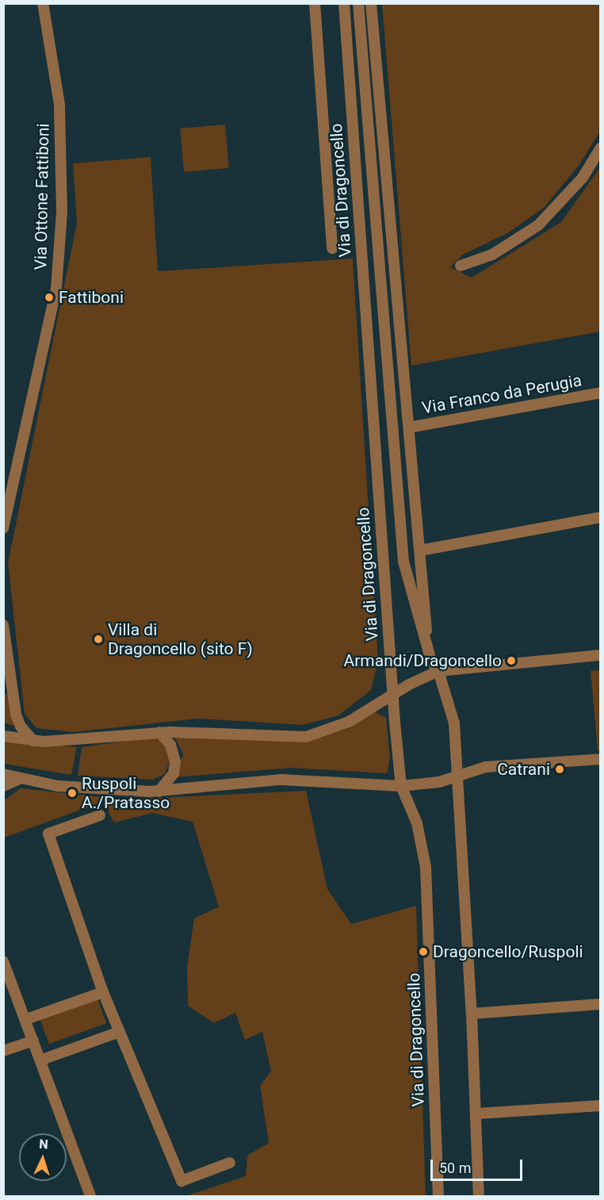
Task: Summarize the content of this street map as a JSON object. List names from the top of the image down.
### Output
{
  "streets": {
    "street": ["Via di Dragoncello", "Via Ottone Fattiboni", "Via Franco da Perugia"]
  },
  "crossings": [
    ["Via di Dragoncello", "Via Franco da Perugia"]
  ],
  "places": [
    "Fattiboni",
    "Villa di Dragoncello (sito F)",
    "Armandi/Dragoncello",
    "Catrani",
    "Ruspoli A./Pratasso",
    "Dragoncello/Ruspoli"
  ],
  "scale_bar": "50 m",
  "north": "top"
}
